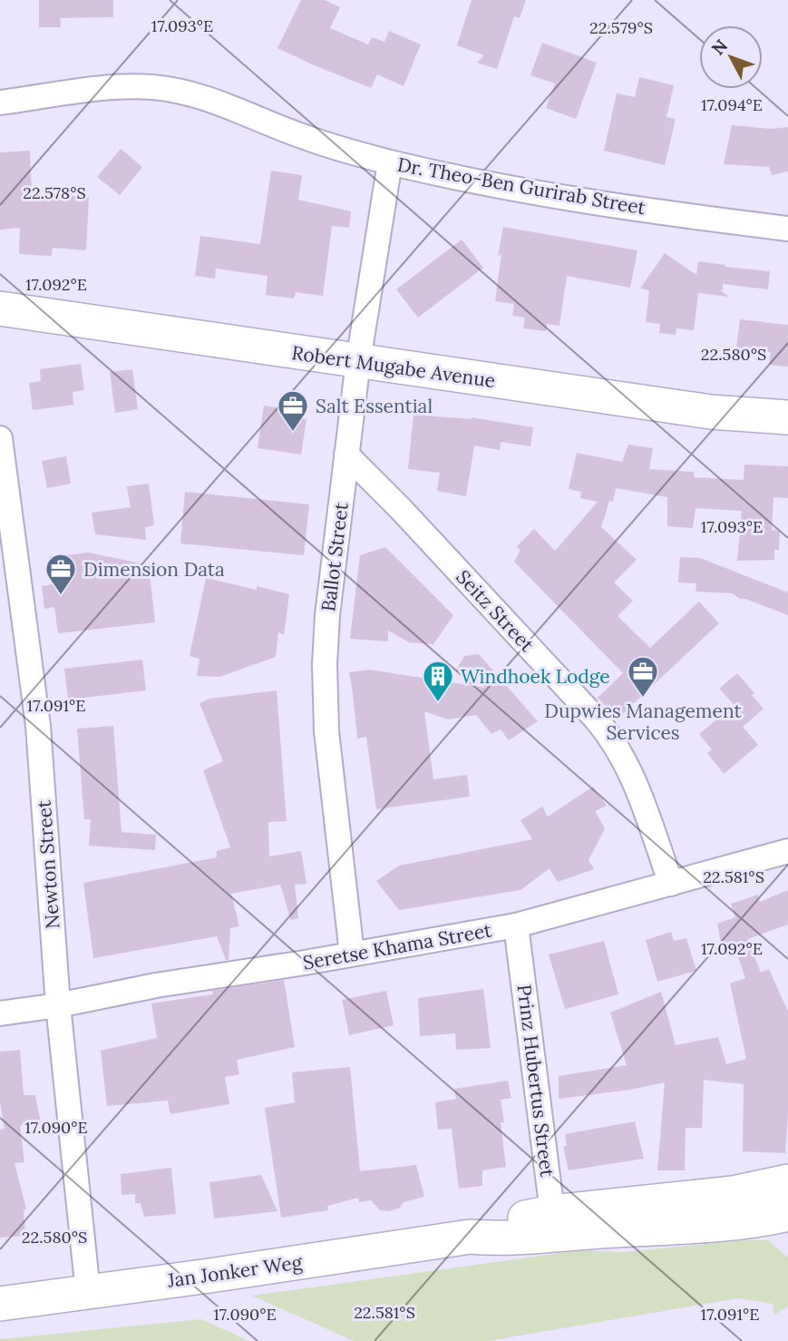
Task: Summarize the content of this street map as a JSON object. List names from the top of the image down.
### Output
{
  "streets": {
    "main road": ["Robert Mugabe Avenue", "Jan Jonker Weg"],
    "street": [
      "Dr. Theo-Ben Gurirab Street",
      "Ballot Street",
      "Seitz Street",
      "Newton Street",
      "Seretse Khama Street",
      "Prinz Hubertus Street"
    ]
  },
  "crossings": [
    ["Dr. Theo-Ben Gurirab Street", "Ballot Street"],
    ["Robert Mugabe Avenue", "Ballot Street"],
    ["Ballot Street", "Seitz Street"],
    ["Ballot Street", "Seretse Khama Street"],
    ["Seitz Street", "Seretse Khama Street"],
    ["Newton Street", "Seretse Khama Street"],
    ["Newton Street", "Jan Jonker Weg"],
    ["Seretse Khama Street", "Prinz Hubertus Street"],
    ["Prinz Hubertus Street", "Jan Jonker Weg"]
  ],
  "places": {
    "office": ["Salt Essential", "Dimension Data", "Dupwies Management Services"],
    "building": ["Windhoek Lodge"]
  },
  "north": "top left",
  "coordinates": [
    "17.093°E",
    "22.579°S",
    "17.094°E",
    "22.578°S",
    "17.092°E",
    "22.580°S",
    "17.091°E",
    "22.581°S",
    "17.090°E"
  ]
}
